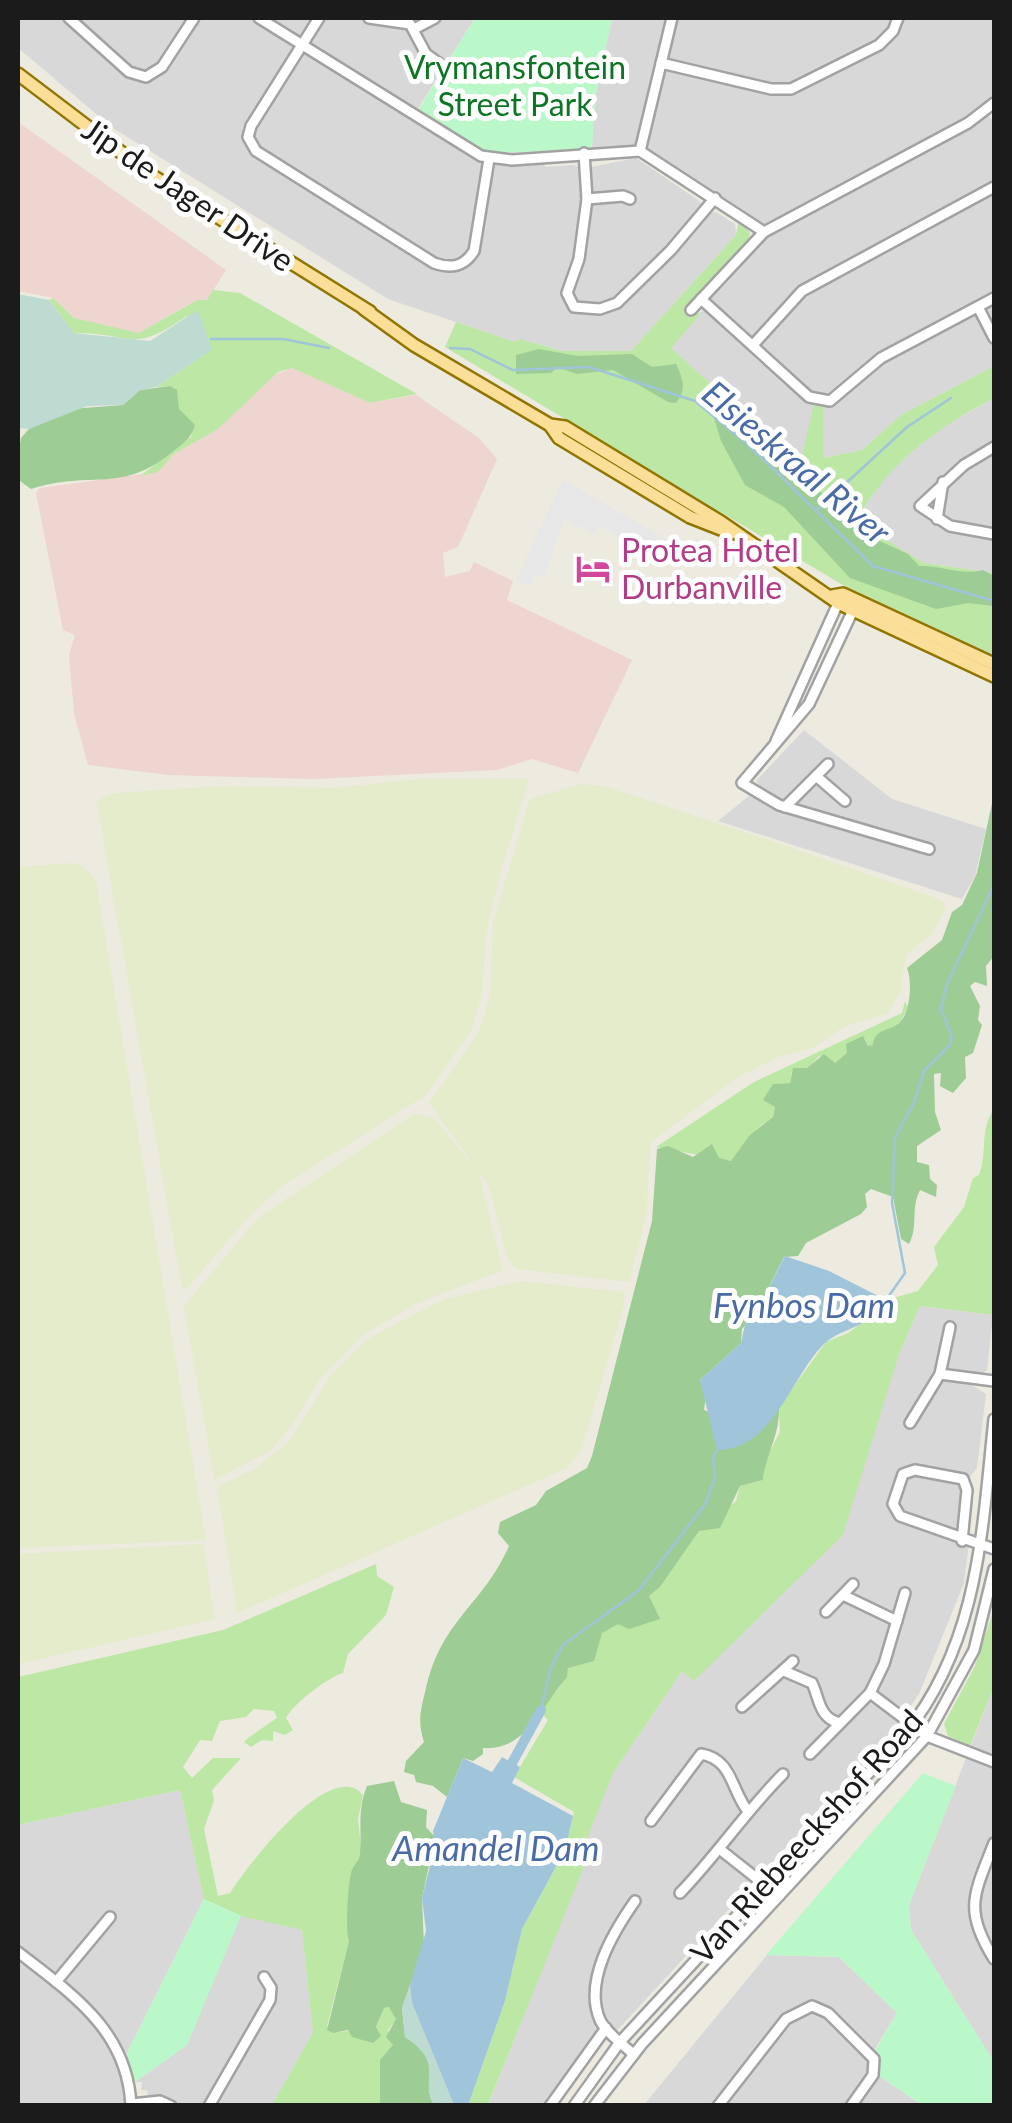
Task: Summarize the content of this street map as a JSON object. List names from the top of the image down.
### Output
{
  "streets": {
    "main road": ["Jip de Jager Drive"],
    "street": ["Van Riebeeckshof Road"]
  },
  "water": ["Elsieskraal River", "Fynbos Dam", "Amandel Dam"],
  "parks": ["Vrymansfontein Street Park"],
  "places": {
    "hotel": ["Protea Hotel Durbanville"]
  }
}
